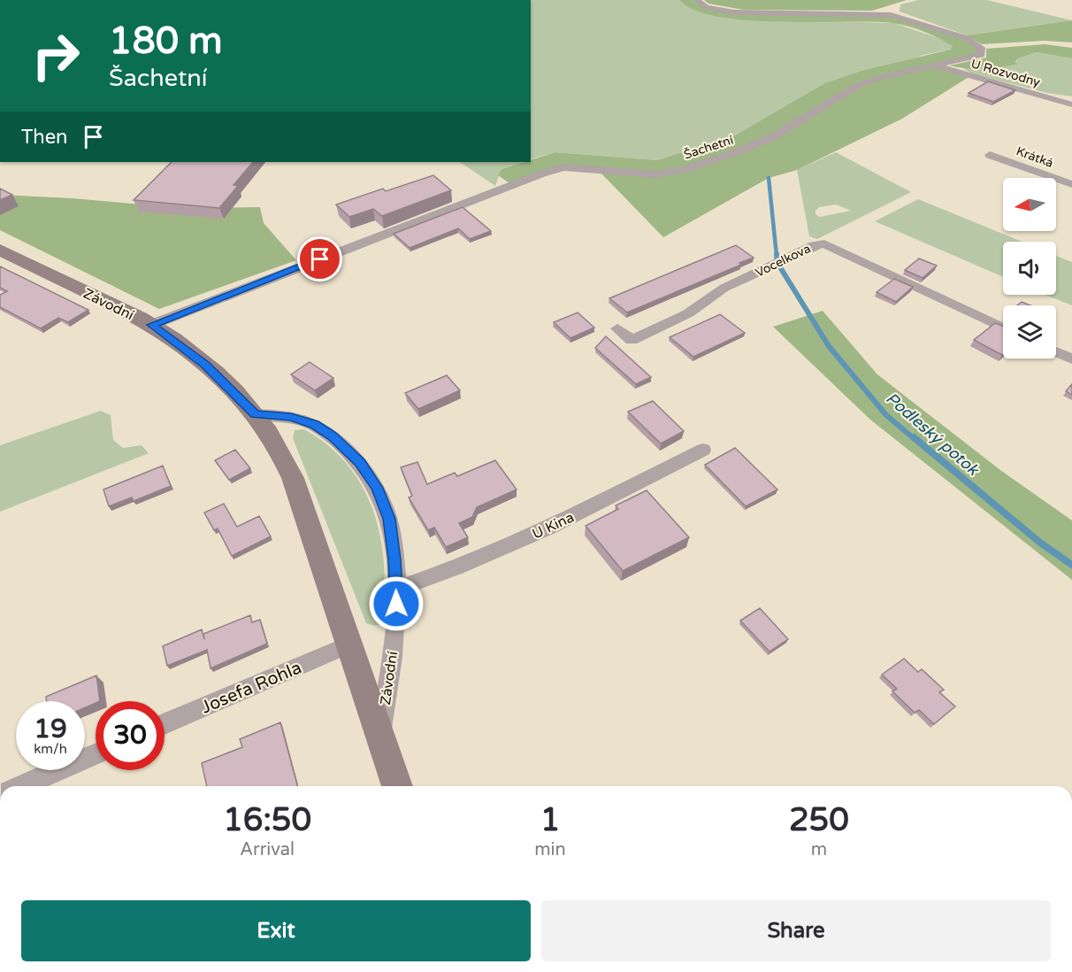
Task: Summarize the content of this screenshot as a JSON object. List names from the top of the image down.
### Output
{
  "streets": {
    "street": [
      "U Rozvodny",
      "Šachetní",
      "Krátká",
      "Vocelkova",
      "Závodní",
      "U Kina",
      "Josefa Rohla"
    ]
  },
  "crossings": [
    ["U Rozvodny", "Šachetní"],
    ["Šachetní", "Závodní"],
    ["Závodní", "U Kina"],
    ["Závodní", "Josefa Rohla"]
  ],
  "water": ["Podleský potok"],
  "north": "left",
  "page": {
    "turn": ["180 m", "Šachetní"],
    "then": "Then",
    "speed": "19 km/h",
    "limit": "30",
    "eta": [
      "16:50",
      "Arrival",
      "1",
      "min",
      "250",
      "m"
    ],
    "buttons": ["Exit", "Share"]
  }
}
